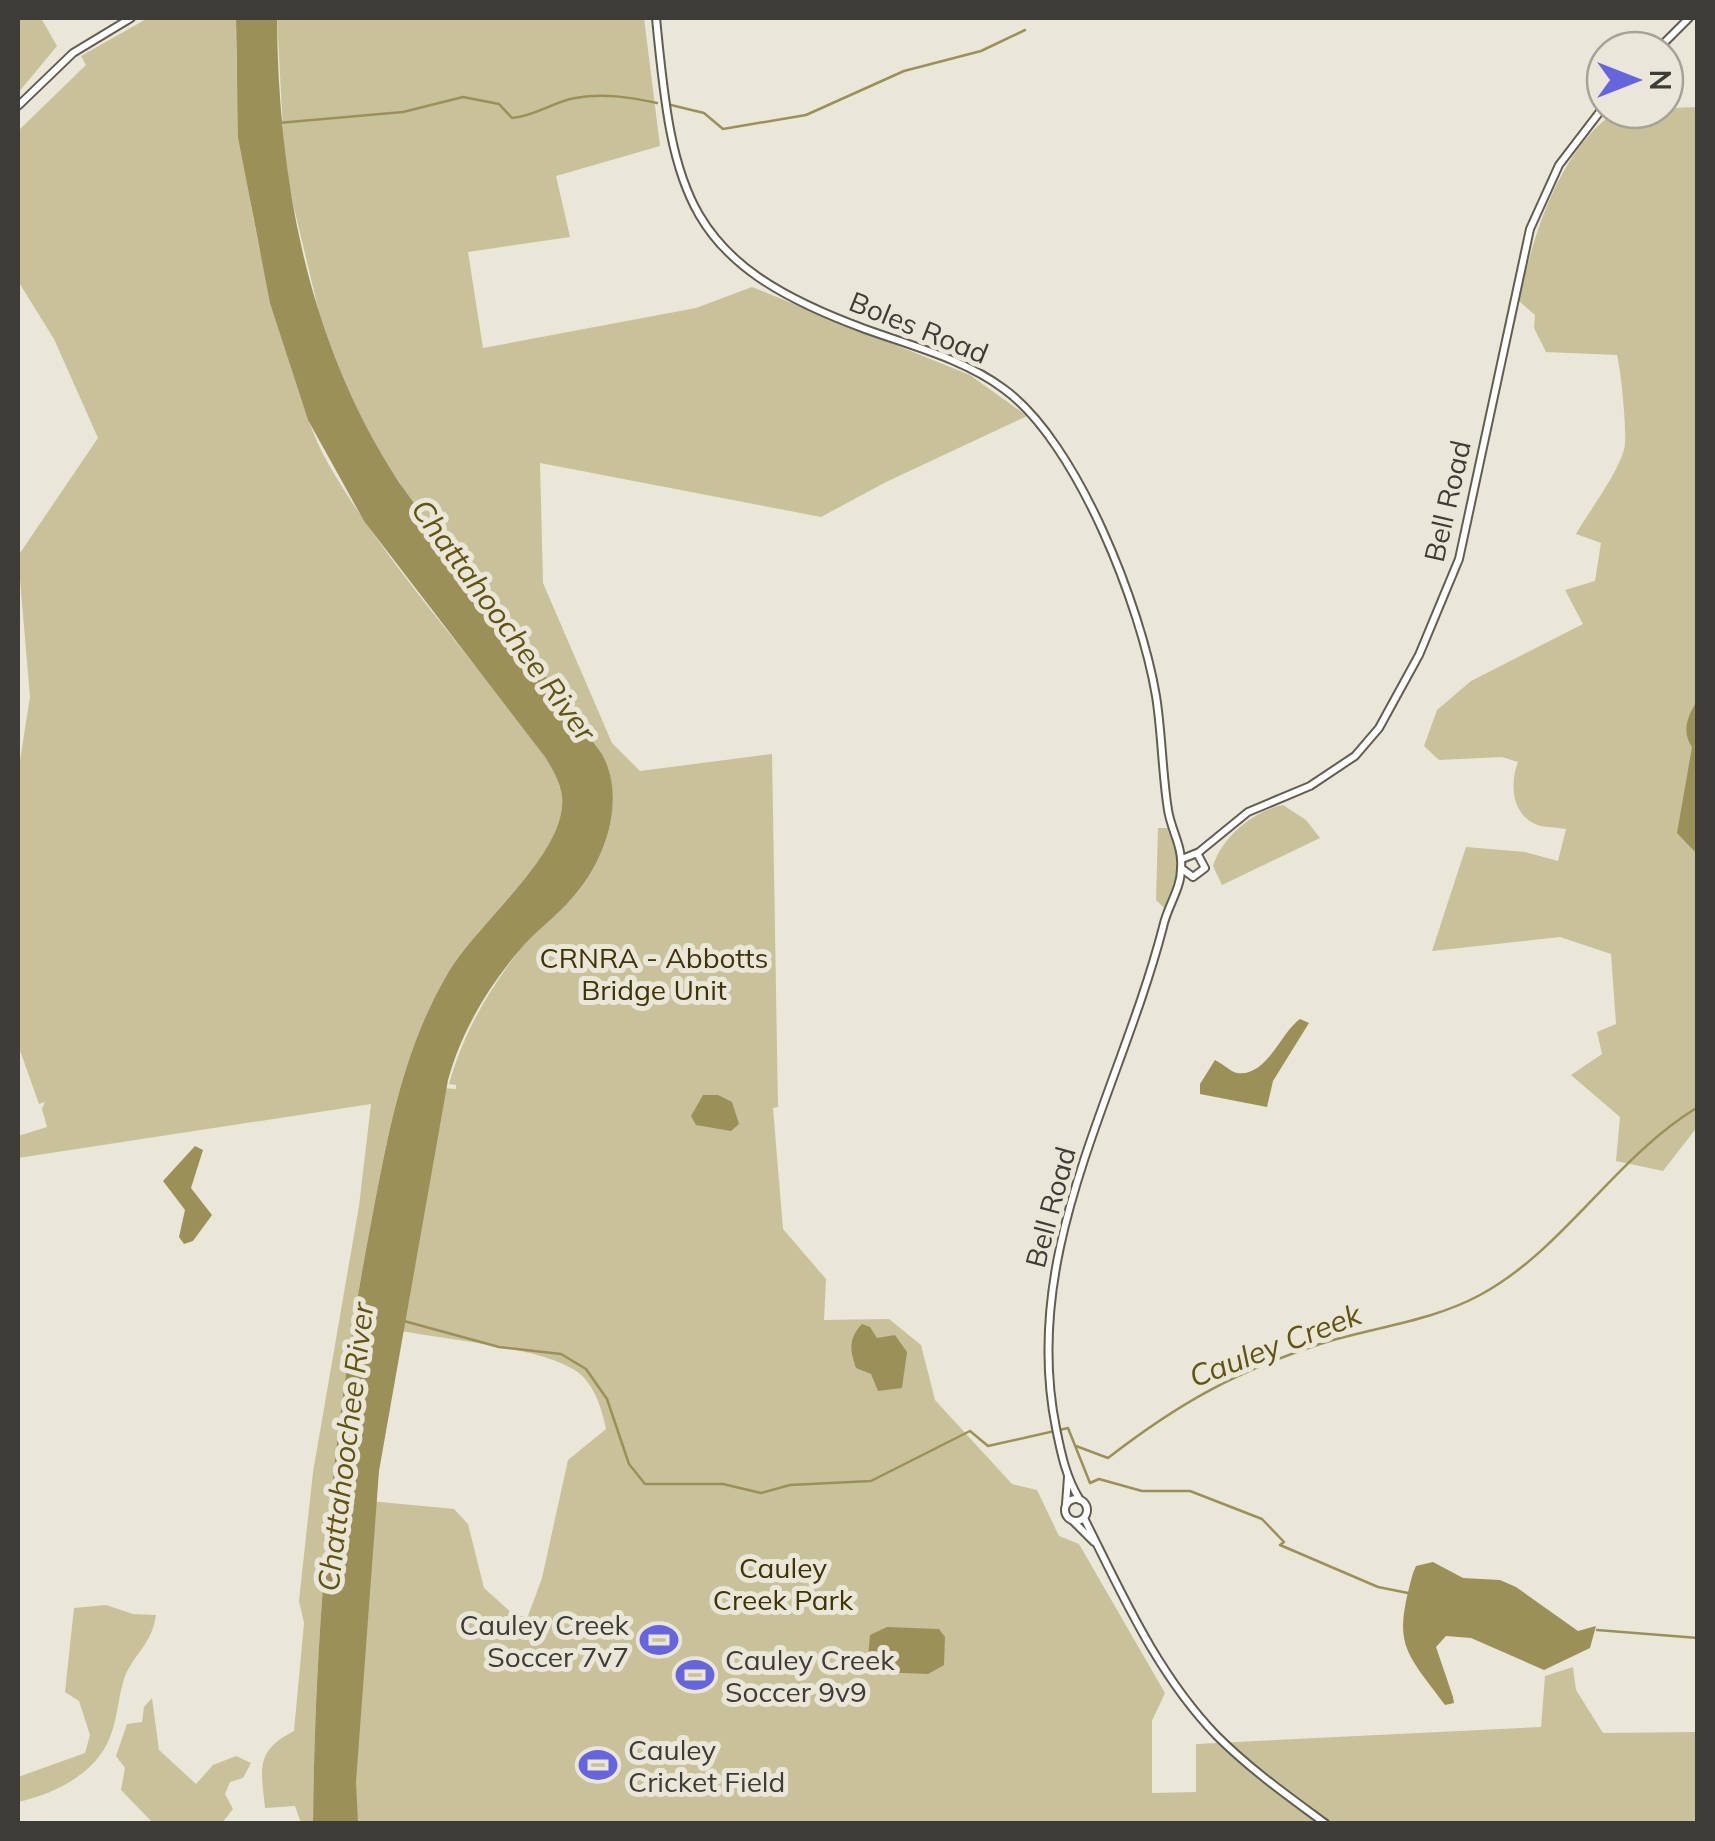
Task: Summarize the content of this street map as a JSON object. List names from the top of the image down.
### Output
{
  "streets": {
    "street": ["Boles Road", "Bell Road"]
  },
  "crossings": [
    ["Boles Road", "Bell Road"]
  ],
  "water": ["Chattahoochee River", "Cauley Creek"],
  "parks": ["CRNRA - Abbotts Bridge Unit", "Cauley Creek Park"],
  "places": {
    "sports": ["Cauley Creek Soccer 7v7", "Cauley Creek Soccer 9v9", "Cauley Cricket Field"]
  },
  "north": "right"
}
